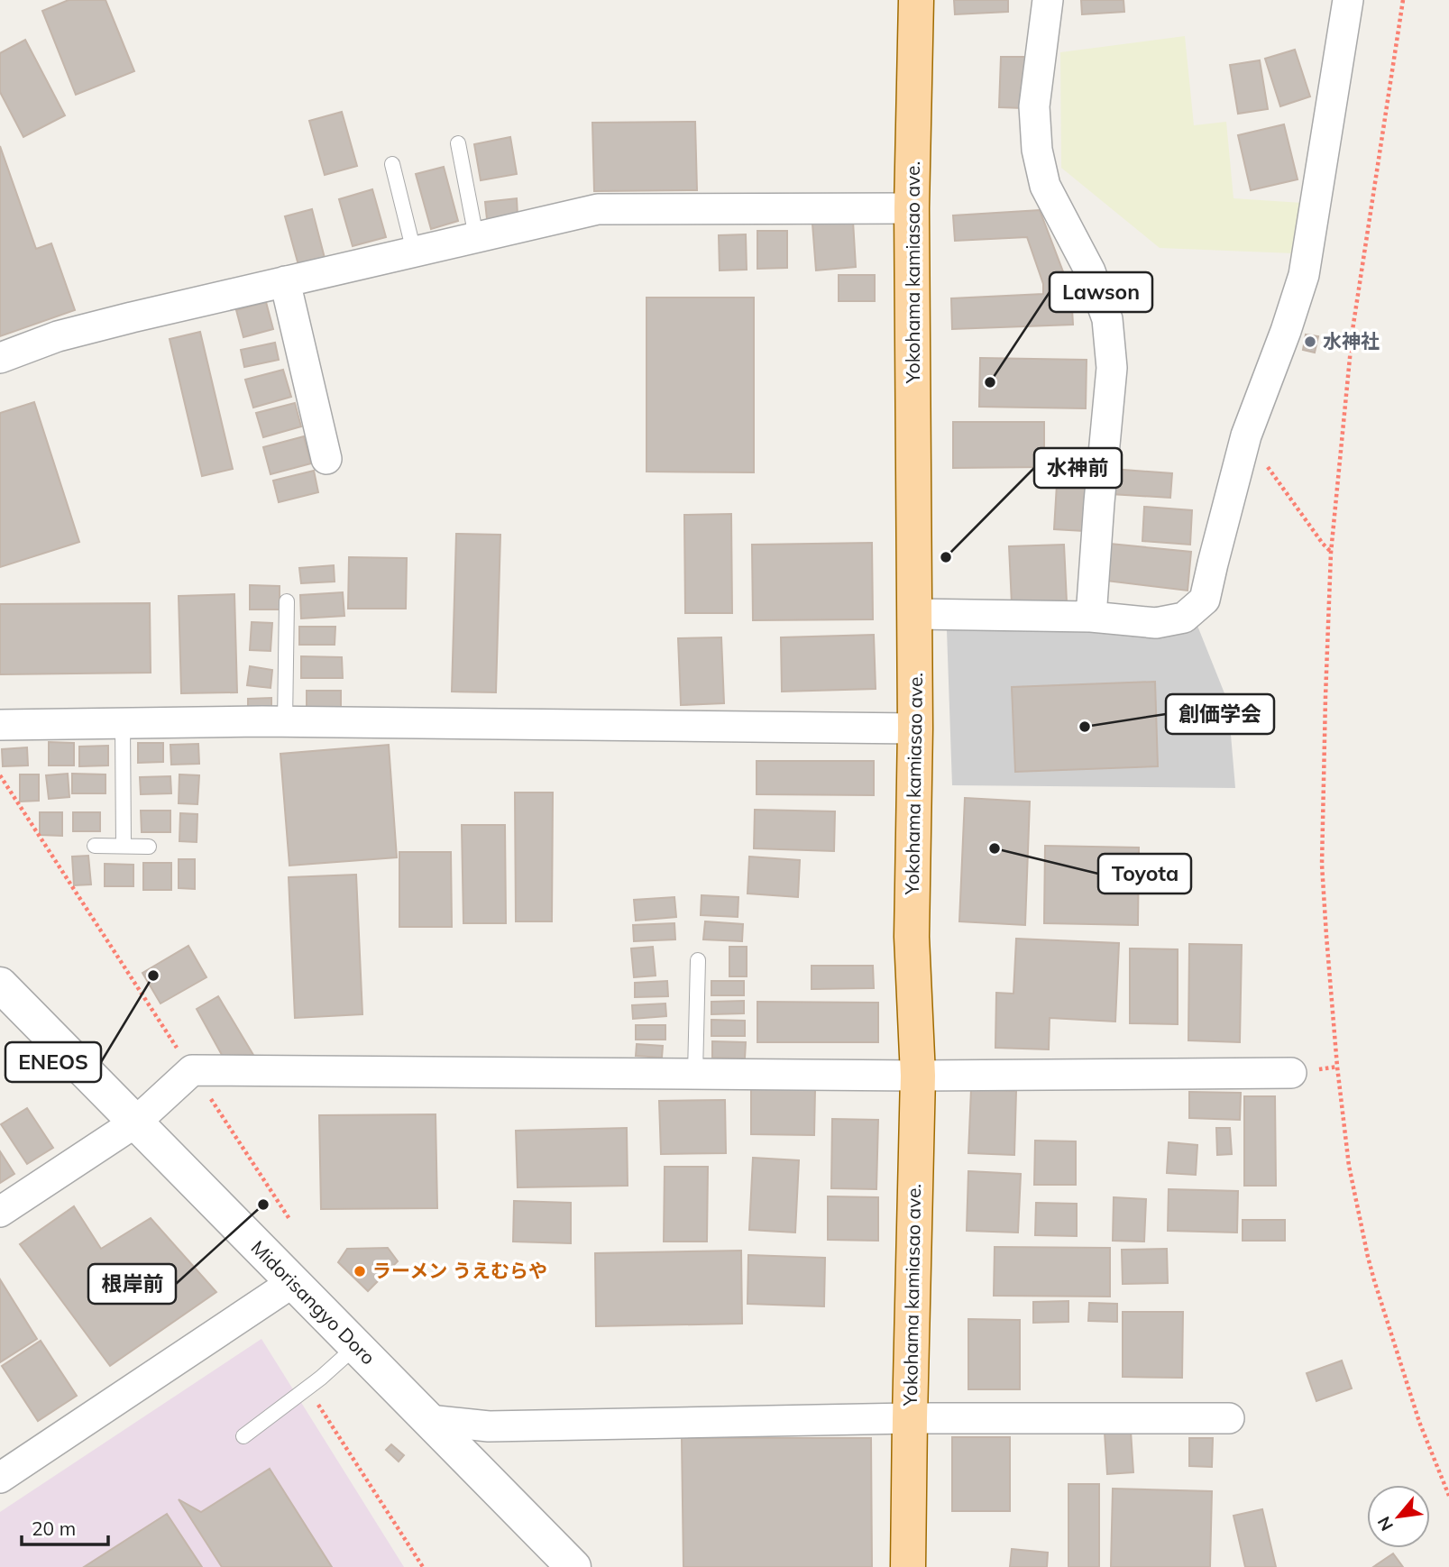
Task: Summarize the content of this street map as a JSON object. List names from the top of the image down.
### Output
{
  "streets": {
    "main road": ["Yokohama kamiasao ave."],
    "street": ["Midorisangyo Doro"]
  },
  "places": [
    "水神社",
    "Lawson",
    "水神前",
    "創価学会",
    "Toyota",
    "ENEOS",
    "根岸前",
    "ラーメン うえむらや"
  ],
  "scale_bar": "20 m",
  "north": "bottom left"
}
